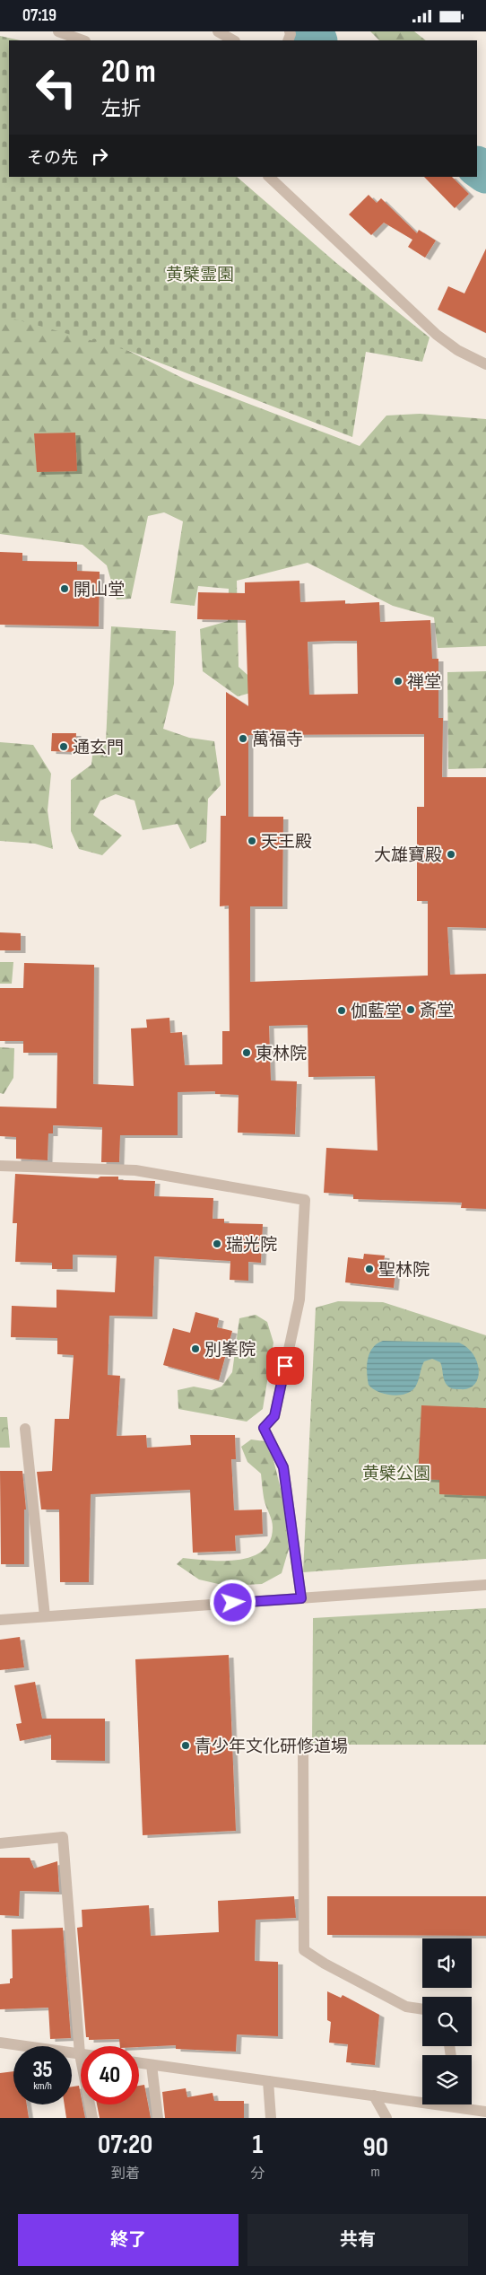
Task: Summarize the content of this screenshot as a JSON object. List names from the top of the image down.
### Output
{
  "parks": ["黄檗霊園", "黄檗公園"],
  "places": [
    "開山堂",
    "禅堂",
    "萬福寺",
    "通玄門",
    "天王殿",
    "大雄寶殿",
    "斎堂",
    "伽藍堂",
    "東林院",
    "瑞光院",
    "聖林院",
    "別峯院",
    "青少年文化研修道場"
  ],
  "page": {
    "status": "07:19",
    "turn": ["20 m", "左折"],
    "then": "その先",
    "speed": "35 km/h",
    "limit": "40",
    "eta": [
      "07:20",
      "到着",
      "1",
      "分",
      "90",
      "m"
    ],
    "buttons": ["終了", "共有"]
  }
}
